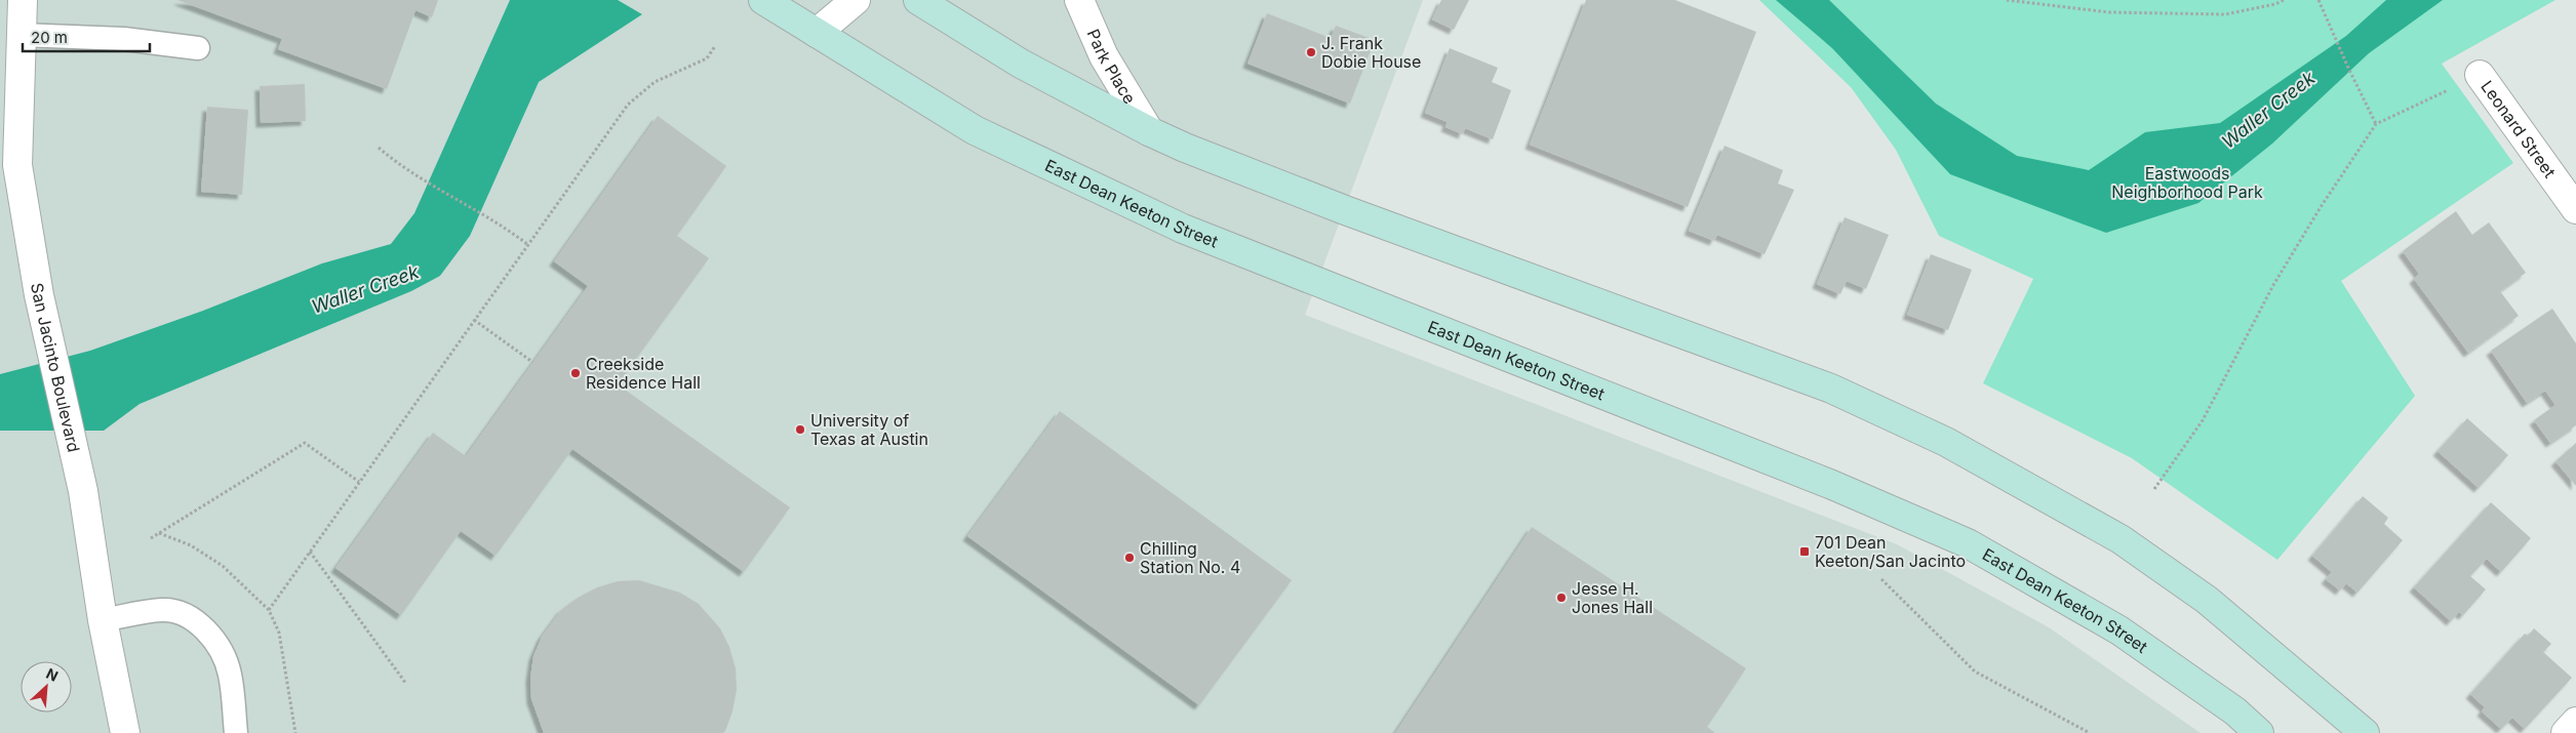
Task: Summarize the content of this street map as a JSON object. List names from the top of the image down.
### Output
{
  "streets": {
    "main road": ["East Dean Keeton Street"],
    "street": ["Park Place", "Leonard Street", "San Jacinto Boulevard"]
  },
  "water": ["Waller Creek"],
  "parks": ["Eastwoods Neighborhood Park"],
  "places": {
    "other": [
      "J. Frank Dobie House",
      "Creekside Residence Hall",
      "University of Texas at Austin",
      "Chilling Station No. 4",
      "Jesse H. Jones Hall"
    ],
    "transit": ["701 Dean Keeton/San Jacinto"]
  },
  "scale_bar": "20 m",
  "north": "top right"
}
